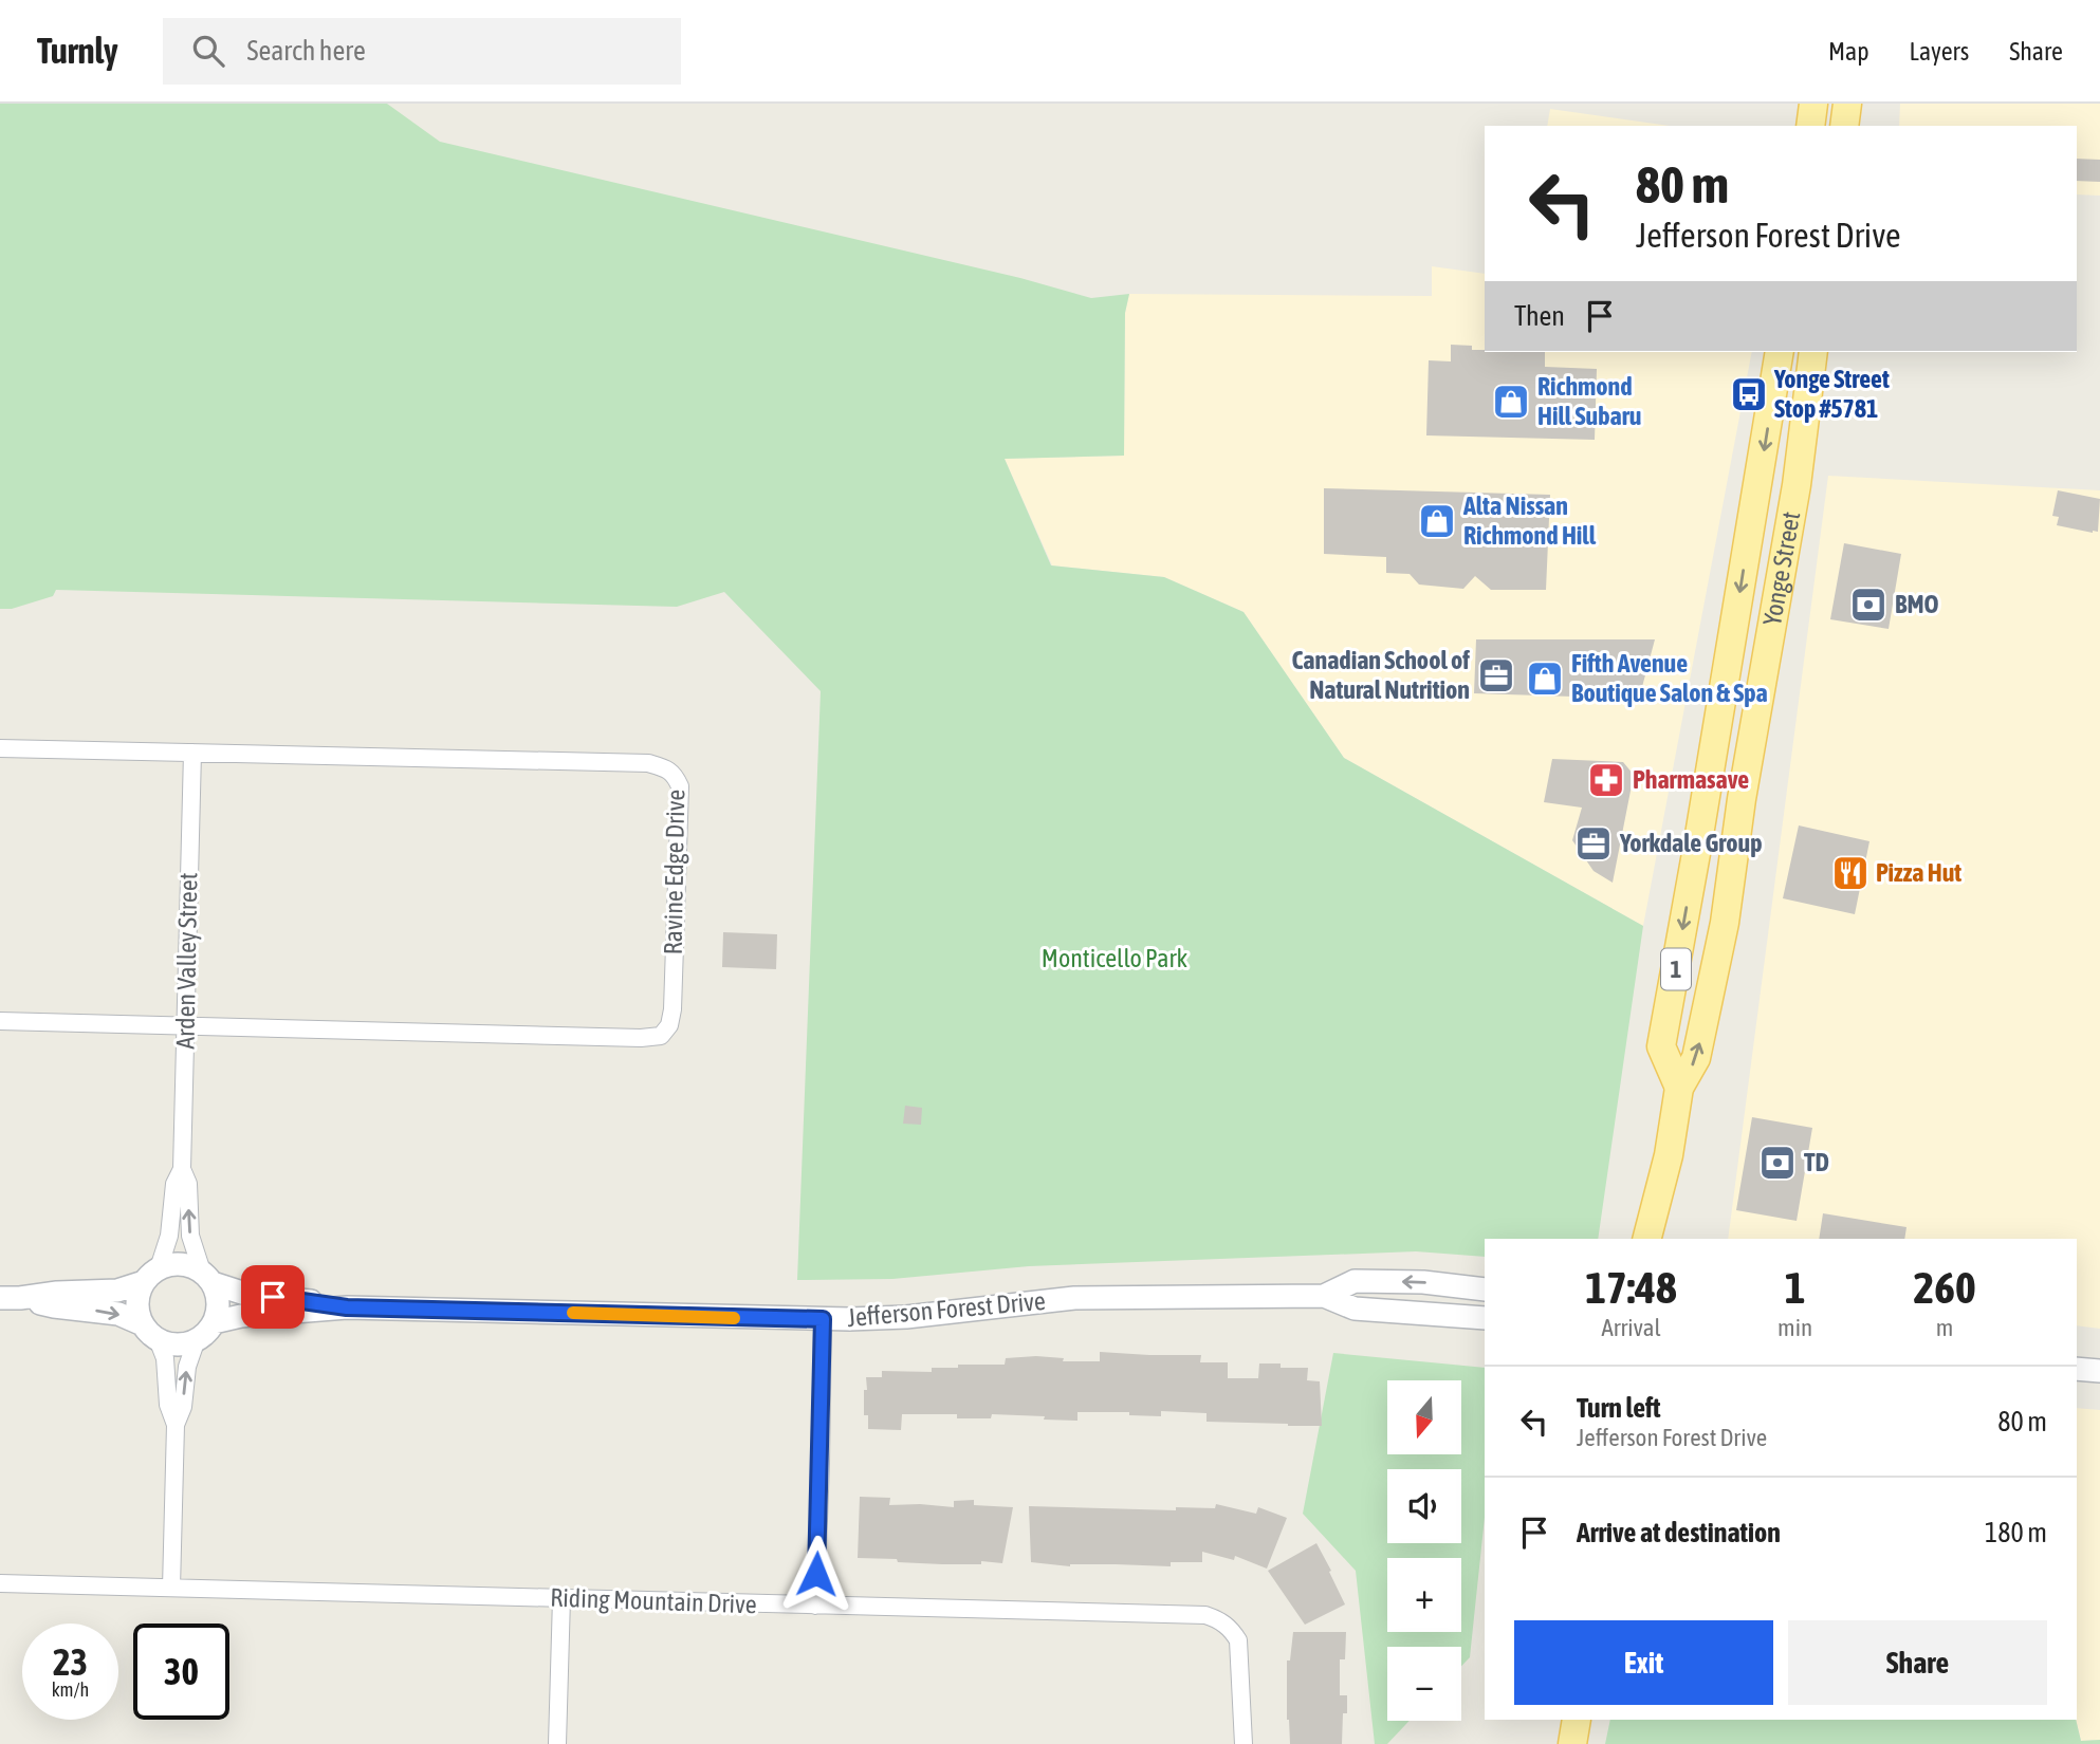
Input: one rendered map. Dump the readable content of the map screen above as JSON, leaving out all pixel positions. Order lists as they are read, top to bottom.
{
  "streets": {
    "main road": ["Yonge Street", "1"],
    "street": [
      "Ravine Edge Drive",
      "Arden Valley Street",
      "Jefferson Forest Drive",
      "Riding Mountain Drive"
    ]
  },
  "crossings": [
    ["Ravine Edge Drive", "Arden Valley Street"],
    ["Arden Valley Street", "Jefferson Forest Drive"]
  ],
  "parks": ["Monticello Park"],
  "places": {
    "bus stop": ["Yonge Street Stop #5781"],
    "shop": ["Richmond Hill Subaru", "Alta Nissan Richmond Hill", "Fifth Avenue Boutique Salon & Spa"],
    "bank": ["BMO", "TD"],
    "office": ["Canadian School of Natural Nutrition", "Yorkdale Group"],
    "pharmacy": ["Pharmasave"],
    "restaurant": ["Pizza Hut"]
  },
  "north": "bottom",
  "page": {
    "header": "Turnly",
    "search": "Search here",
    "nav": ["Map", "Layers", "Share"],
    "turn": ["80 m", "Jefferson Forest Drive"],
    "then": "Then",
    "eta": [
      "17:48",
      "Arrival",
      "1",
      "min",
      "260",
      "m"
    ],
    "list": [
      {
        "name": "Turn left",
        "note": "Jefferson Forest Drive",
        "value": "80 m"
      },
      {
        "name": "Arrive at destination",
        "value": "180 m"
      }
    ],
    "map_buttons": ["+", "−"],
    "buttons": ["Exit", "Share"],
    "speed": "23 km/h",
    "limit": "30"
  }
}
